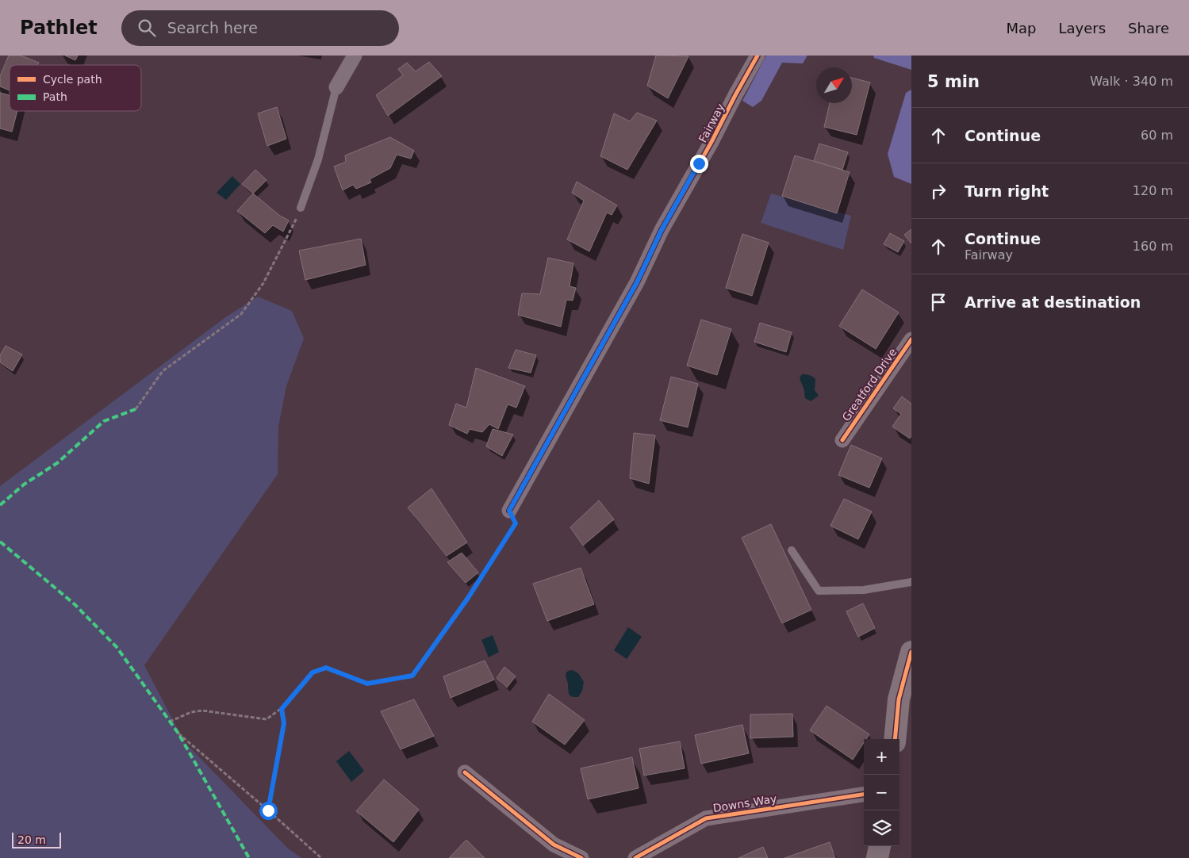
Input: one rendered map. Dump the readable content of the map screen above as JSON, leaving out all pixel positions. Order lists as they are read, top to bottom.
{
  "streets": {
    "street": ["Fairway", "Greatford Drive", "Downs Way"]
  },
  "legend": ["Cycle path", "Path"],
  "scale_bar": "20 m",
  "north": "top right",
  "page": {
    "header": "Pathlet",
    "search": "Search here",
    "nav": ["Map", "Layers", "Share"],
    "heading": ["5 min", "Walk · 340 m"],
    "list": [
      ["Continue", "60 m"],
      ["Turn right", "120 m"],
      ["Continue", "Fairway", "160 m"],
      "Arrive at destination"
    ],
    "map_buttons": ["+", "−"],
    "scale": "20 m"
  }
}
